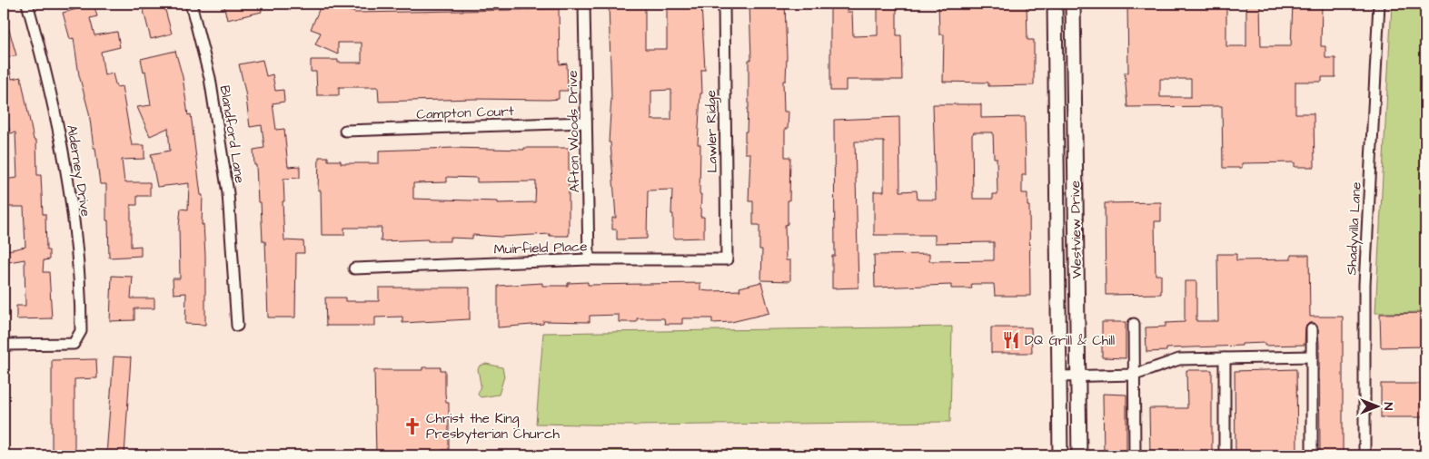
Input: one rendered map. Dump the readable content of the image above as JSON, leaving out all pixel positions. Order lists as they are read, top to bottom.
{
  "streets": {
    "main road": ["Westview Drive"],
    "street": [
      "Campton Court",
      "Afton Woods Drive",
      "Lawler Ridge",
      "Blandford Lane",
      "Alderney Drive",
      "Shadyvilla Lane",
      "Muirfield Place"
    ]
  },
  "crossings": [
    ["Campton Court", "Afton Woods Drive"],
    ["Afton Woods Drive", "Muirfield Place"],
    ["Lawler Ridge", "Muirfield Place"]
  ],
  "places": {
    "restaurant": ["DQ Grill & Chill"],
    "church": ["Christ the King Presbyterian Church"]
  },
  "north": "right"
}
